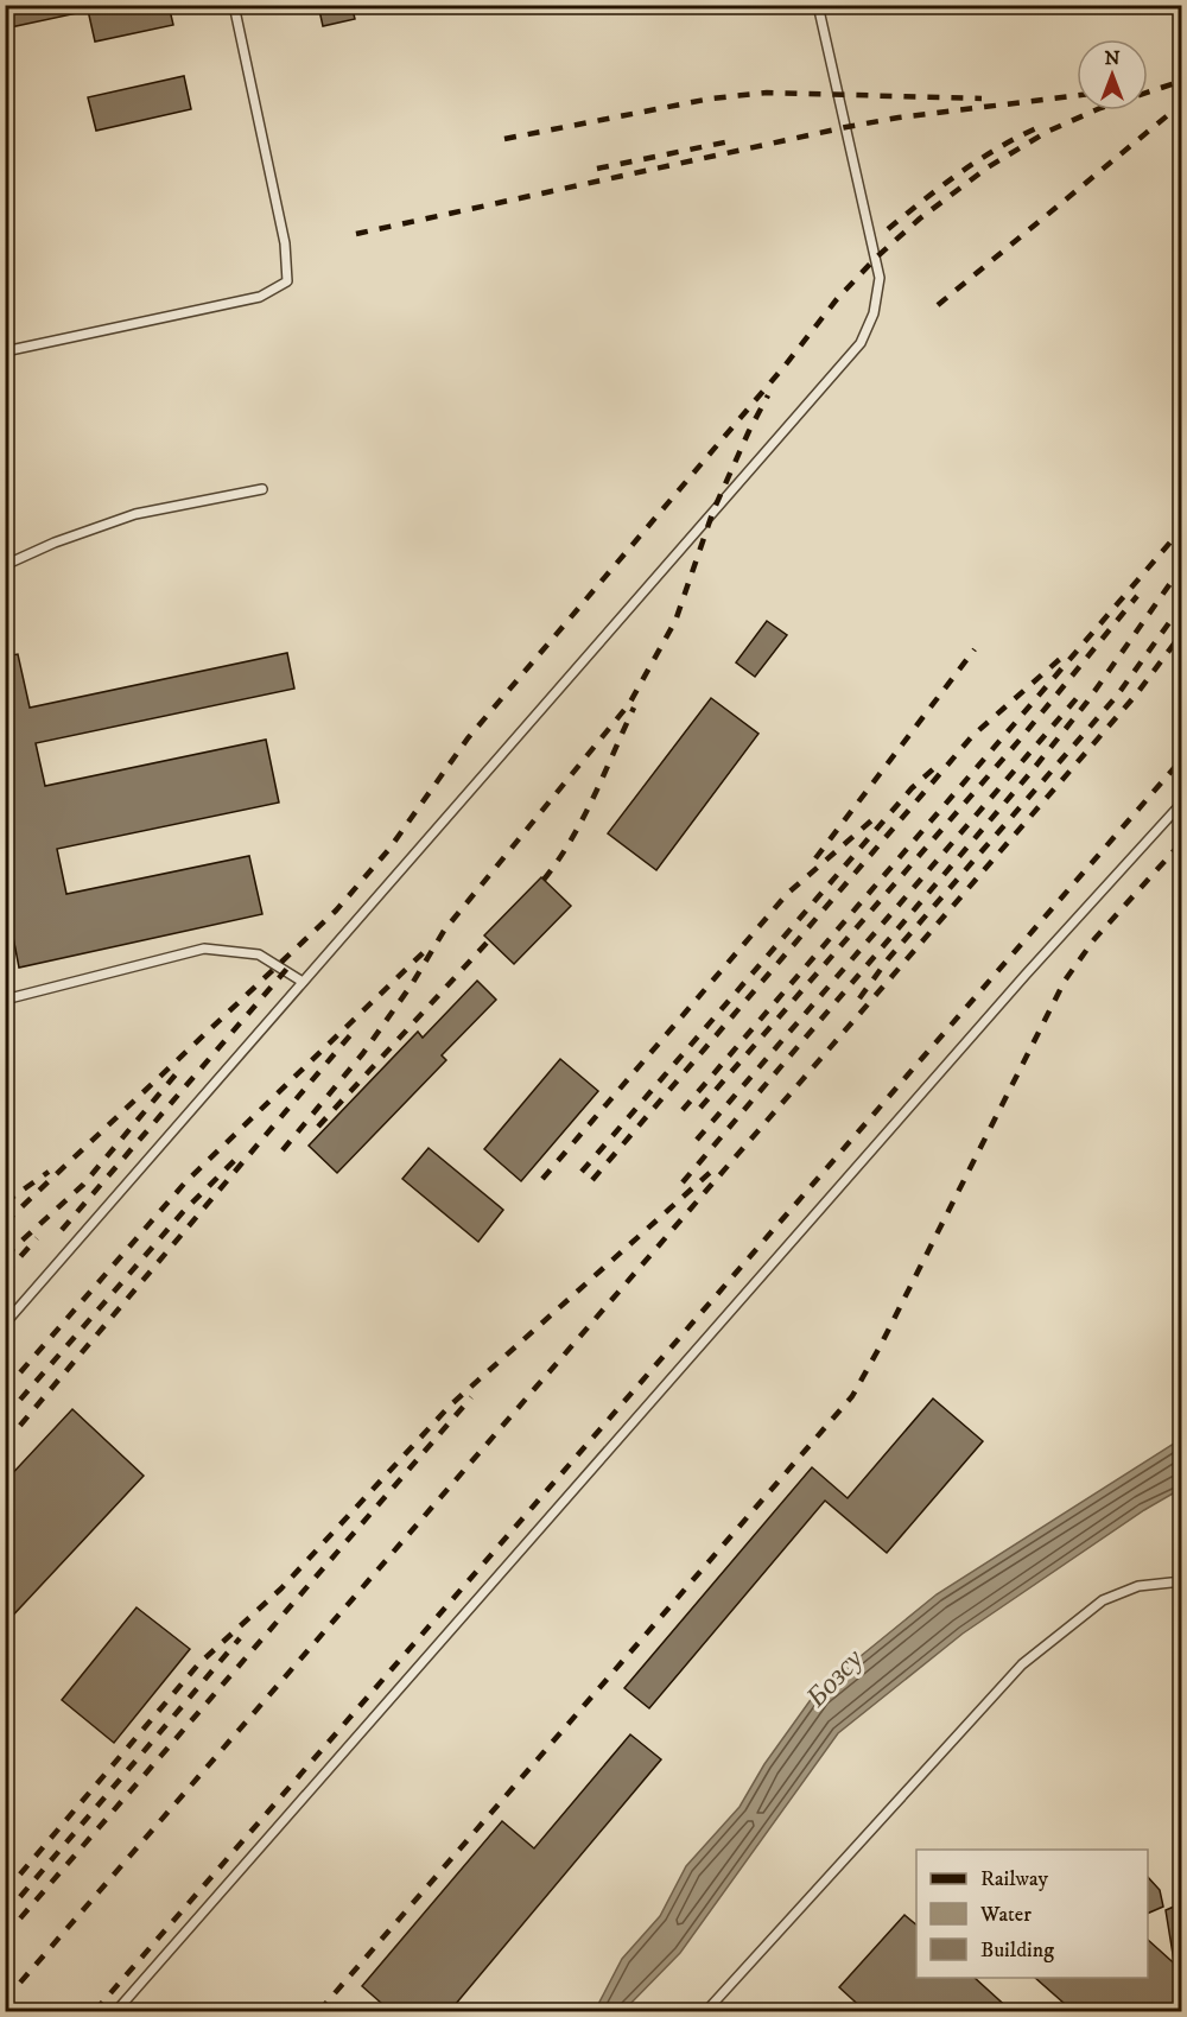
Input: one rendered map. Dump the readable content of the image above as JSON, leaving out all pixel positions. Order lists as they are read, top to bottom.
{
  "water": ["Бозсу"],
  "legend": ["Railway", "Water", "Building"],
  "north": "top"
}
